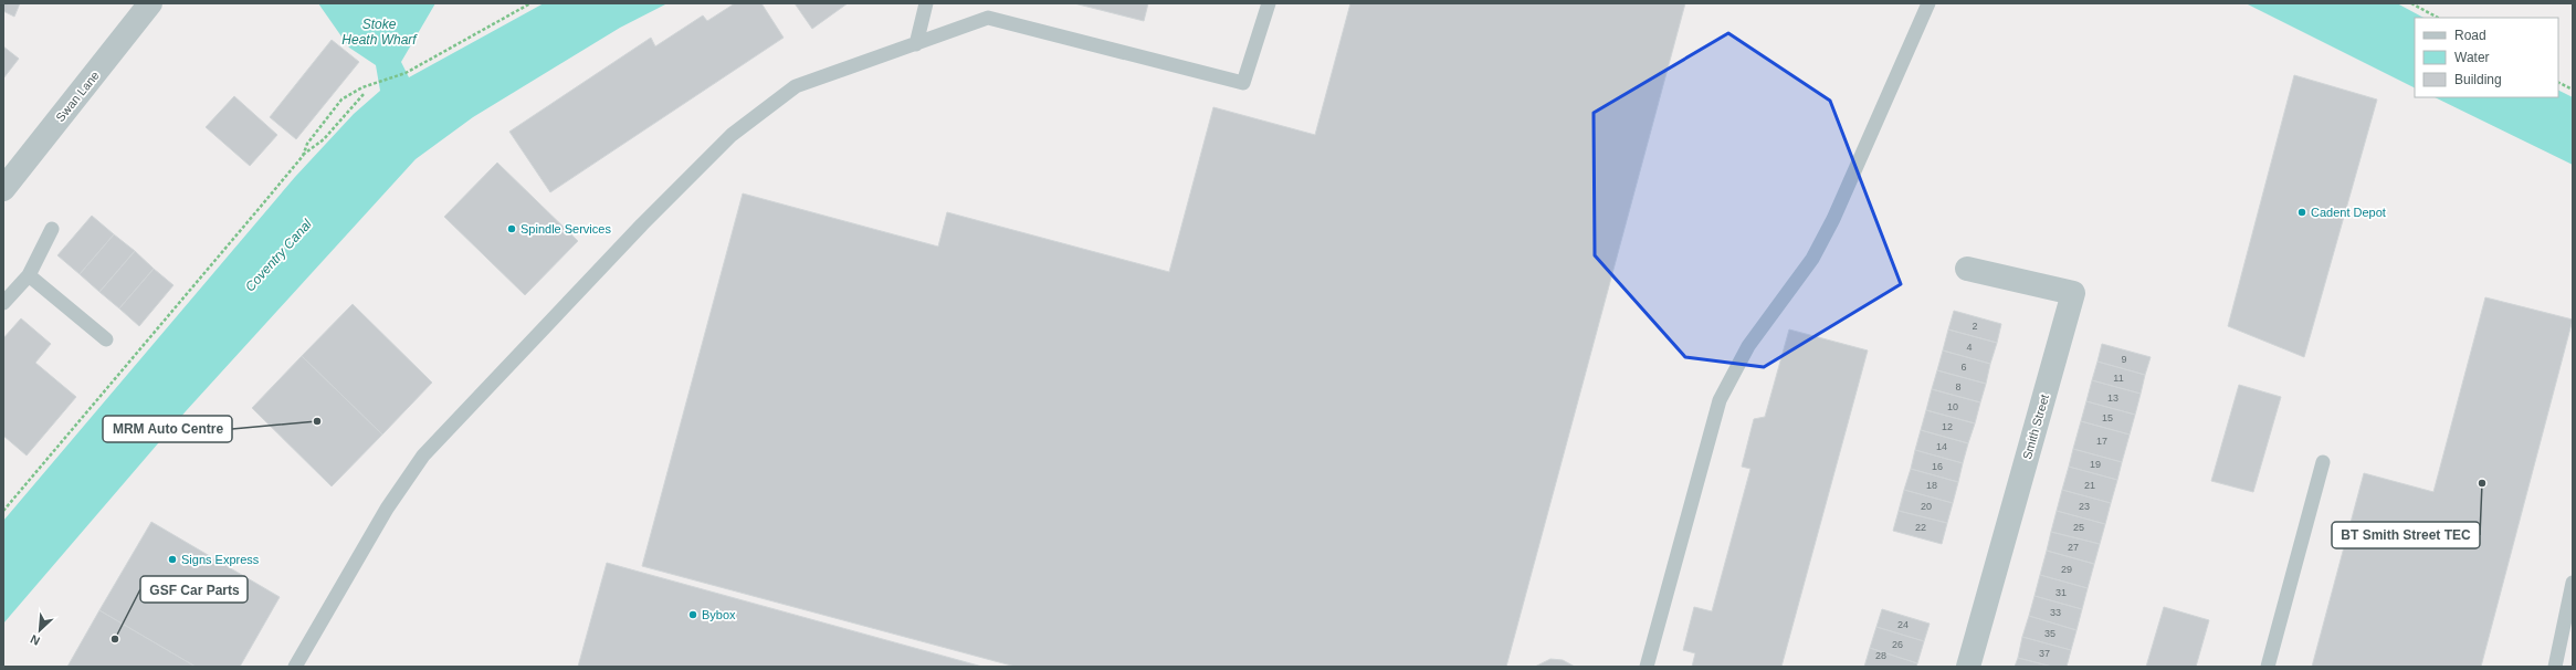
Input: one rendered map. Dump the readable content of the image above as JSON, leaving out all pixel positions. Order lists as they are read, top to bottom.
{
  "streets": {
    "street": ["Swan Lane", "Smith Street"]
  },
  "water": ["Stoke Heath Wharf", "Coventry Canal"],
  "places": [
    "Cadent Depot",
    "Spindle Services",
    "MRM Auto Centre",
    "BT Smith Street TEC",
    "Signs Express",
    "Bybox",
    "GSF Car Parts"
  ],
  "house_numbers": [
    "2",
    "4",
    "9",
    "6",
    "11",
    "8",
    "13",
    "10",
    "15",
    "12",
    "17",
    "14",
    "19",
    "16",
    "18",
    "21",
    "20",
    "23",
    "22",
    "25",
    "27",
    "29",
    "31",
    "33",
    "24",
    "35",
    "26",
    "37",
    "28"
  ],
  "legend": ["Road", "Water", "Building"],
  "north": "bottom left"
}
